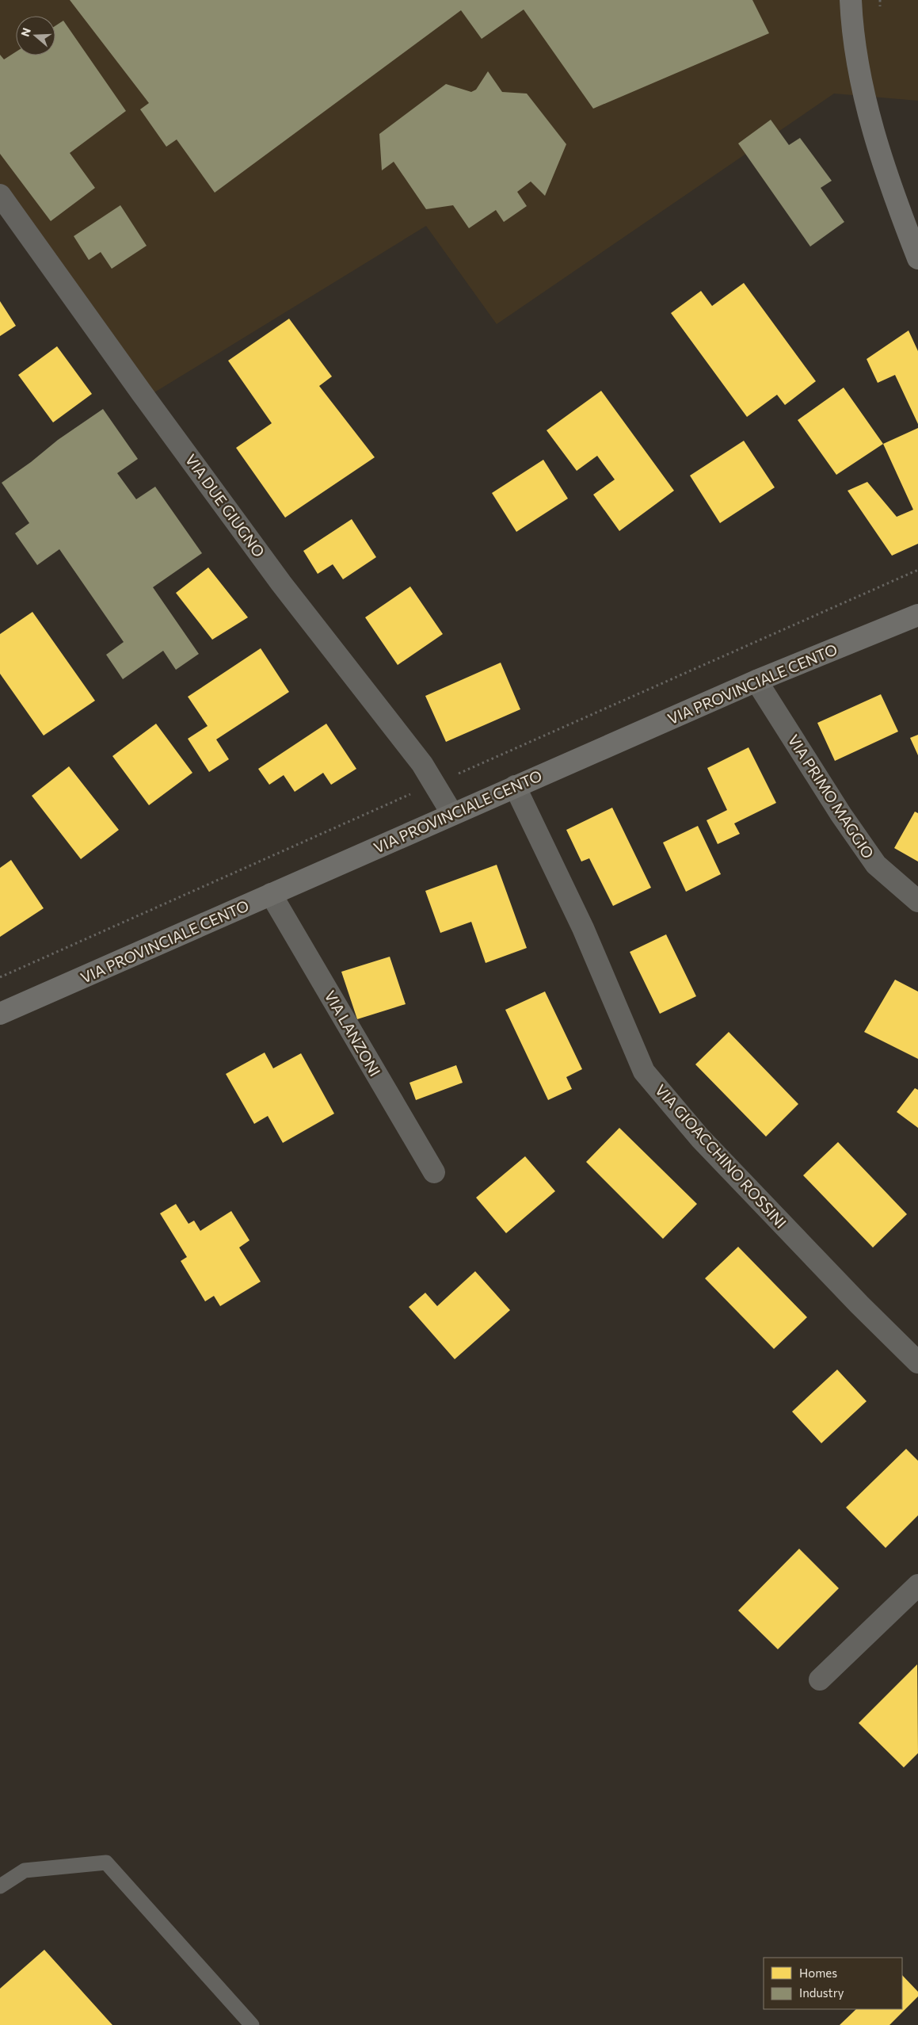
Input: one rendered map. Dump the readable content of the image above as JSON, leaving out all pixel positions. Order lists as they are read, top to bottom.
{
  "streets": {
    "main road": ["VIA PROVINCIALE CENTO"],
    "street": [
      "VIA DUE GIUGNO",
      "VIA PRIMO MAGGIO",
      "VIA LANZONI",
      "VIA GIOACCHINO ROSSINI"
    ]
  },
  "crossings": [
    ["VIA DUE GIUGNO", "VIA PROVINCIALE CENTO"],
    ["VIA PROVINCIALE CENTO", "VIA PRIMO MAGGIO"],
    ["VIA PROVINCIALE CENTO", "VIA LANZONI"],
    ["VIA PROVINCIALE CENTO", "VIA GIOACCHINO ROSSINI"]
  ],
  "legend": ["Homes", "Industry"],
  "north": "left"
}
